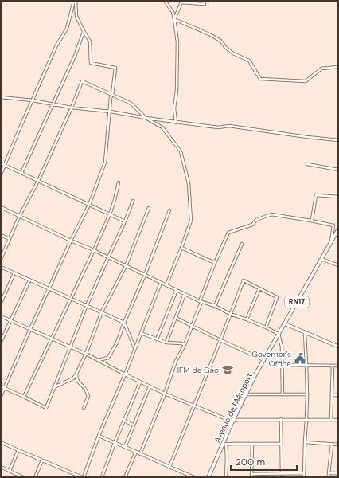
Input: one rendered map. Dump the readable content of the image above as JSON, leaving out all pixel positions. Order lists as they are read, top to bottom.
{
  "streets": {
    "main road": ["RN17", "Avenue de l'Aéroport"]
  },
  "places": {
    "public building": ["Governor's Office"],
    "school or university": ["IFM de Gao"]
  },
  "scale_bar": "200 m"
}
